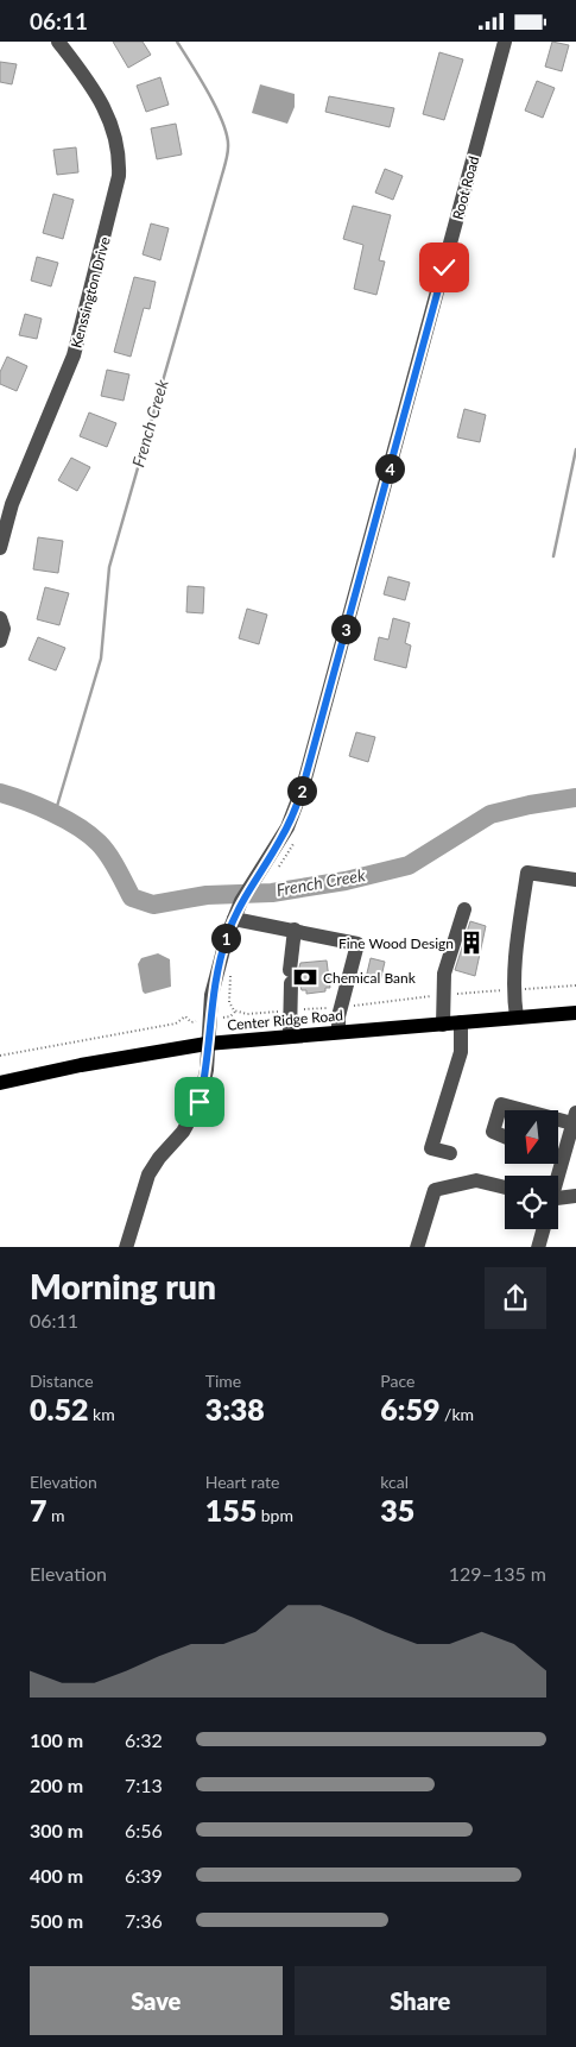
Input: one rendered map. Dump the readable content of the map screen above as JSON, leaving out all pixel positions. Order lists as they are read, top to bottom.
{
  "streets": {
    "main road": ["Center Ridge Road"],
    "street": ["Root Road", "Kenssington Drive"]
  },
  "crossings": [
    ["Root Road", "Center Ridge Road"]
  ],
  "water": ["French Creek"],
  "places": {
    "building": ["Fine Wood Design"],
    "bank": ["Chemical Bank"]
  },
  "north": "bottom",
  "page": {
    "status": "06:11",
    "pins": [
      "4",
      "3",
      "2",
      "1"
    ],
    "heading": ["Morning run", "06:11"],
    "stats": [
      ["Distance", "0.52 km"],
      ["Time", "3:38"],
      ["Pace", "6:59 /km"],
      ["Elevation", "7 m"],
      ["Heart rate", "155 bpm"],
      ["kcal", "35"]
    ],
    "chart": ["Elevation", "129–135 m"],
    "list": [
      {
        "name": "100 m",
        "note": "6:32"
      },
      {
        "name": "200 m",
        "note": "7:13"
      },
      {
        "name": "300 m",
        "note": "6:56"
      },
      {
        "name": "400 m",
        "note": "6:39"
      },
      {
        "name": "500 m",
        "note": "7:36"
      }
    ],
    "buttons": ["Save", "Share"]
  }
}
